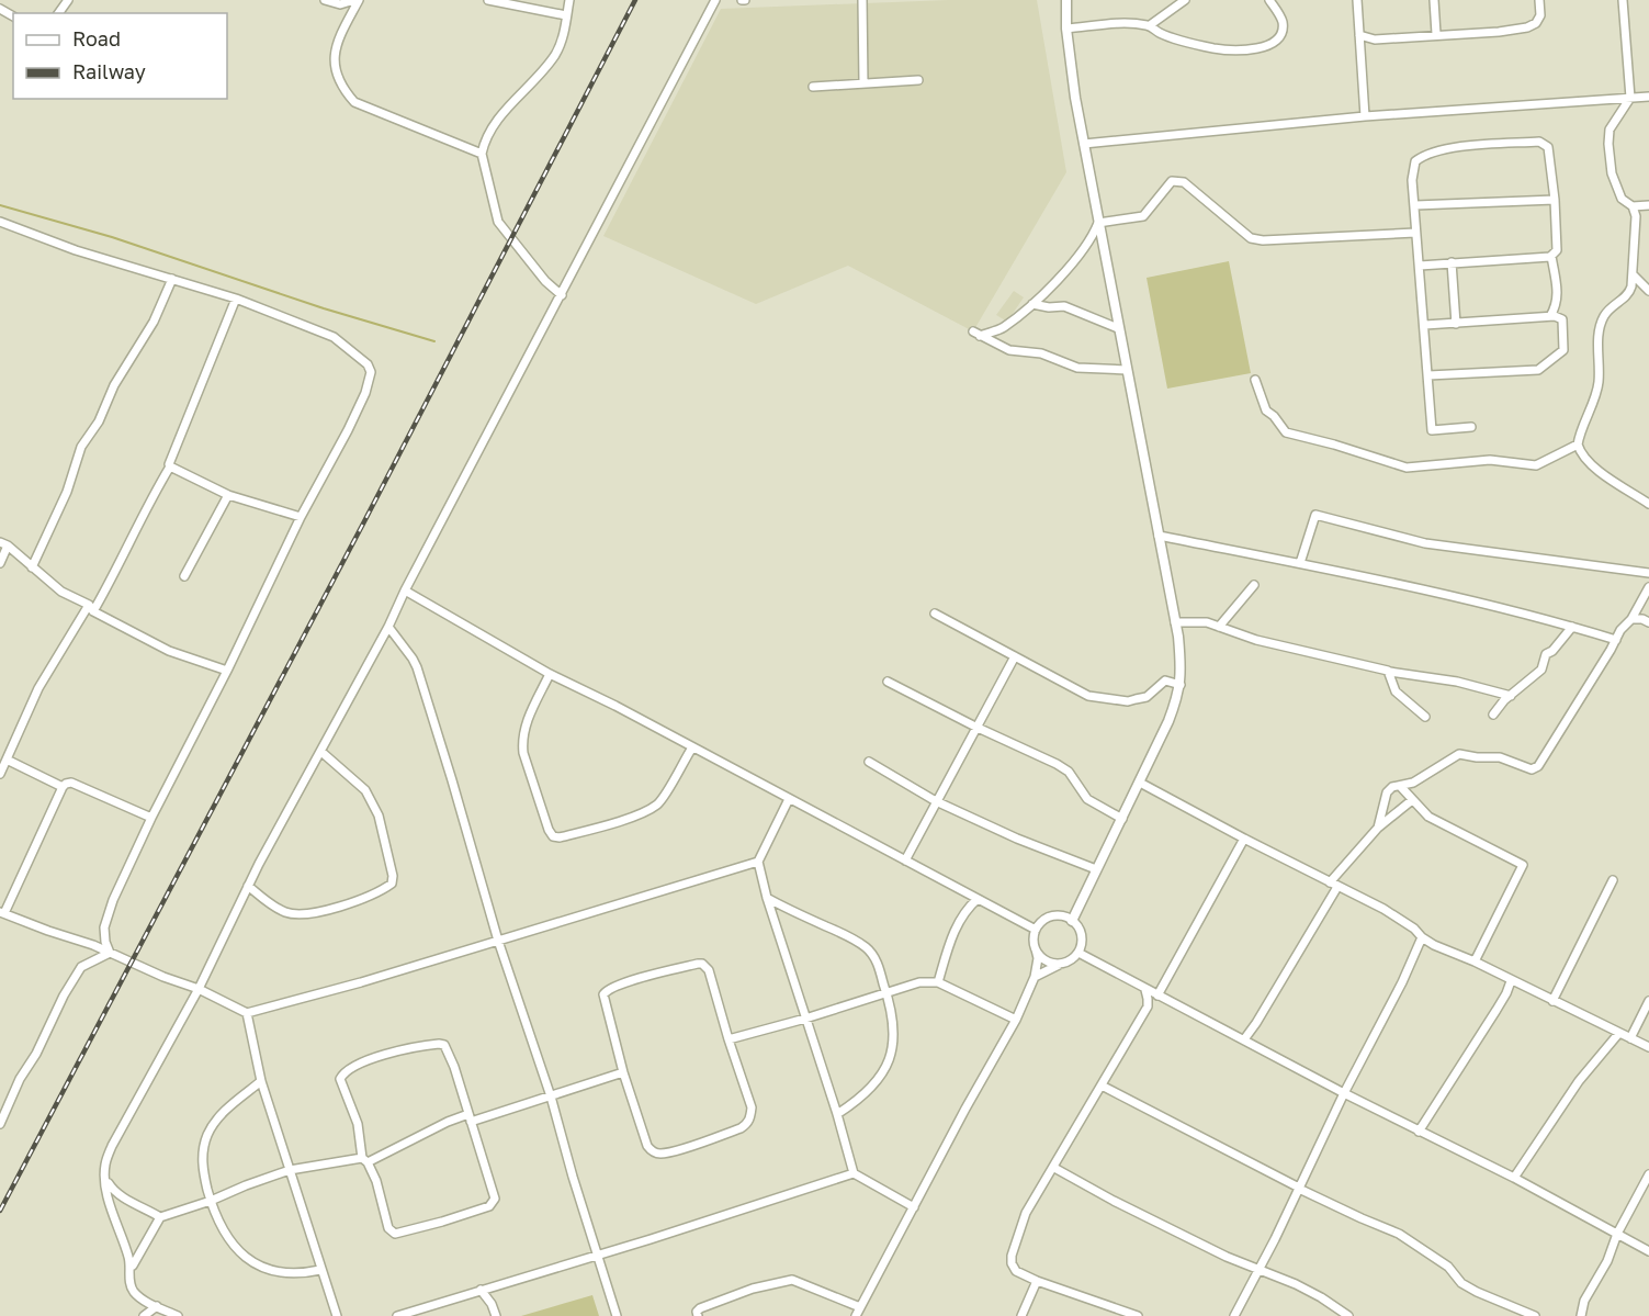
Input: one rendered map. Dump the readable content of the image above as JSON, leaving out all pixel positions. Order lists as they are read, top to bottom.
{
  "legend": ["Road", "Railway"]
}
